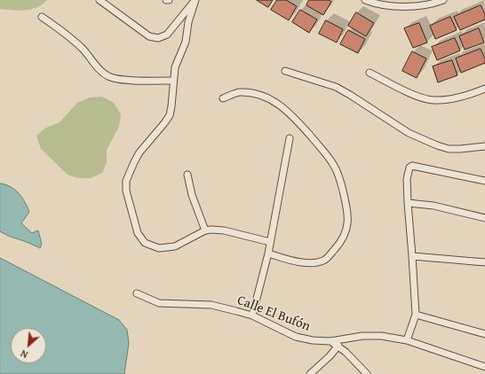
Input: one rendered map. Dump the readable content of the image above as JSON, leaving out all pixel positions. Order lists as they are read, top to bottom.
{
  "streets": {
    "street": ["Calle El Bufón"]
  },
  "north": "bottom left"
}
